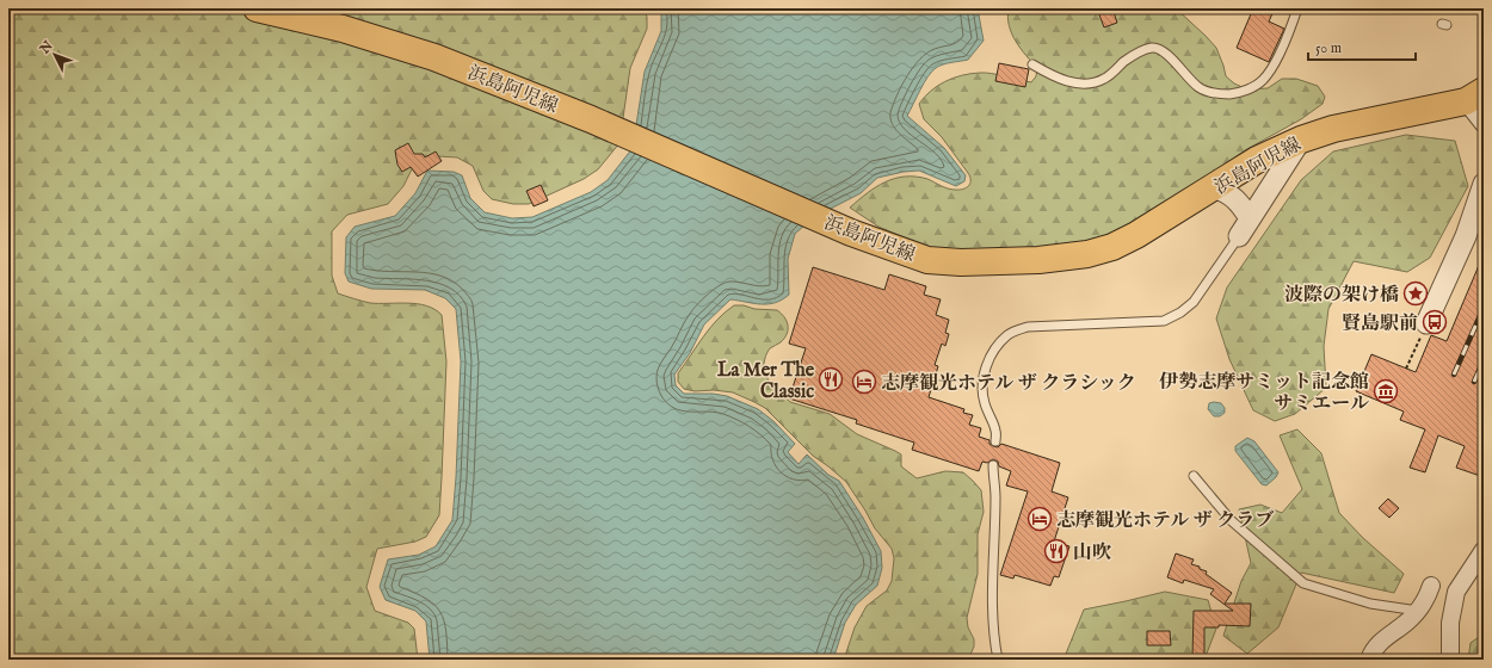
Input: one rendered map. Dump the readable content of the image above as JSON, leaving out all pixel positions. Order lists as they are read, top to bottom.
{
  "streets": {
    "main road": ["浜島阿児線"]
  },
  "places": {
    "place": ["波際の架け橋"],
    "bus stop": ["賢島駅前"],
    "restaurant": ["La Mer The Classic", "山吹"],
    "hotel": ["志摩観光ホテル ザ クラシック", "志摩観光ホテル ザ クラブ"],
    "museum": ["伊勢志摩サミット記念館 サミエール"]
  },
  "scale_bar": "50 m",
  "north": "top left"
}
